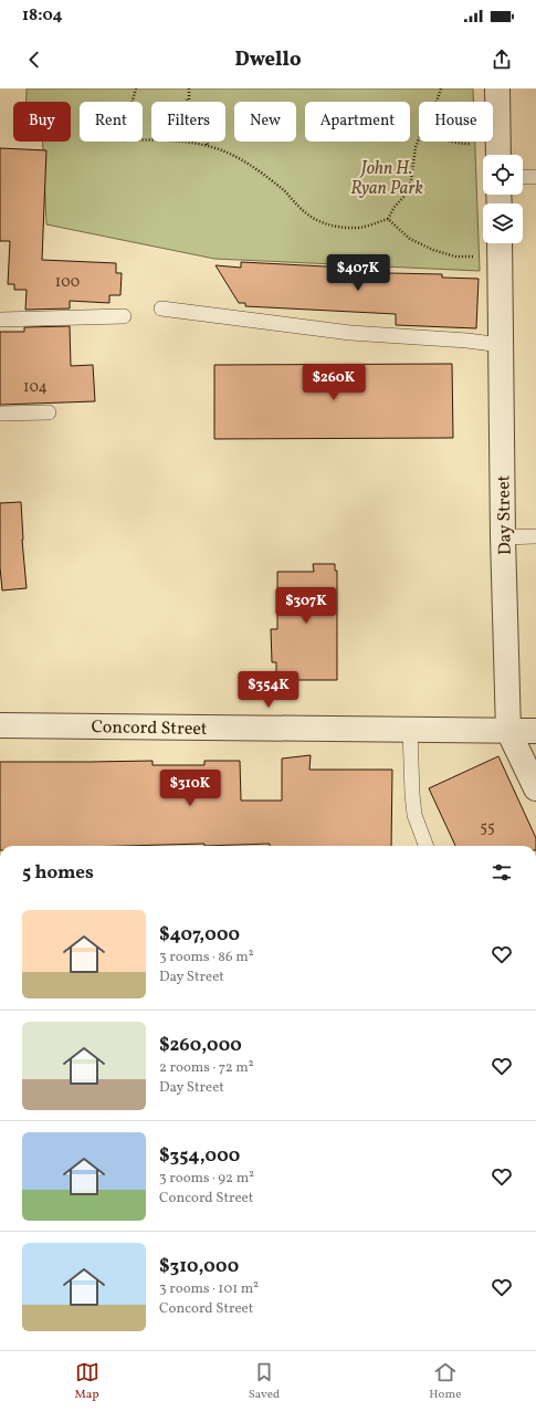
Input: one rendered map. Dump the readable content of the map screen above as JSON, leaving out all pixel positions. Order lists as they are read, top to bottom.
{
  "streets": {
    "street": ["Day Street", "Concord Street"]
  },
  "crossings": [
    ["Day Street", "Concord Street"]
  ],
  "parks": ["John H. Ryan Park"],
  "house_numbers": ["100", "104", "55"],
  "page": {
    "status": "18:04",
    "header": "Dwello",
    "chip": [
      "Buy",
      "Rent",
      "Filters",
      "New",
      "Apartment",
      "House"
    ],
    "price": [
      "$407K",
      "$260K",
      "$307K",
      "$354K",
      "$310K"
    ],
    "heading": "5 homes",
    "list": [
      {
        "name": "$407,000",
        "note": "3 rooms · 86 m² · Day Street"
      },
      {
        "name": "$260,000",
        "note": "2 rooms · 72 m² · Day Street"
      },
      {
        "name": "$354,000",
        "note": "3 rooms · 92 m² · Concord Street"
      },
      {
        "name": "$310,000",
        "note": "3 rooms · 101 m² · Concord Street"
      }
    ],
    "tabs": ["Map", "Saved", "Home"]
  }
}
